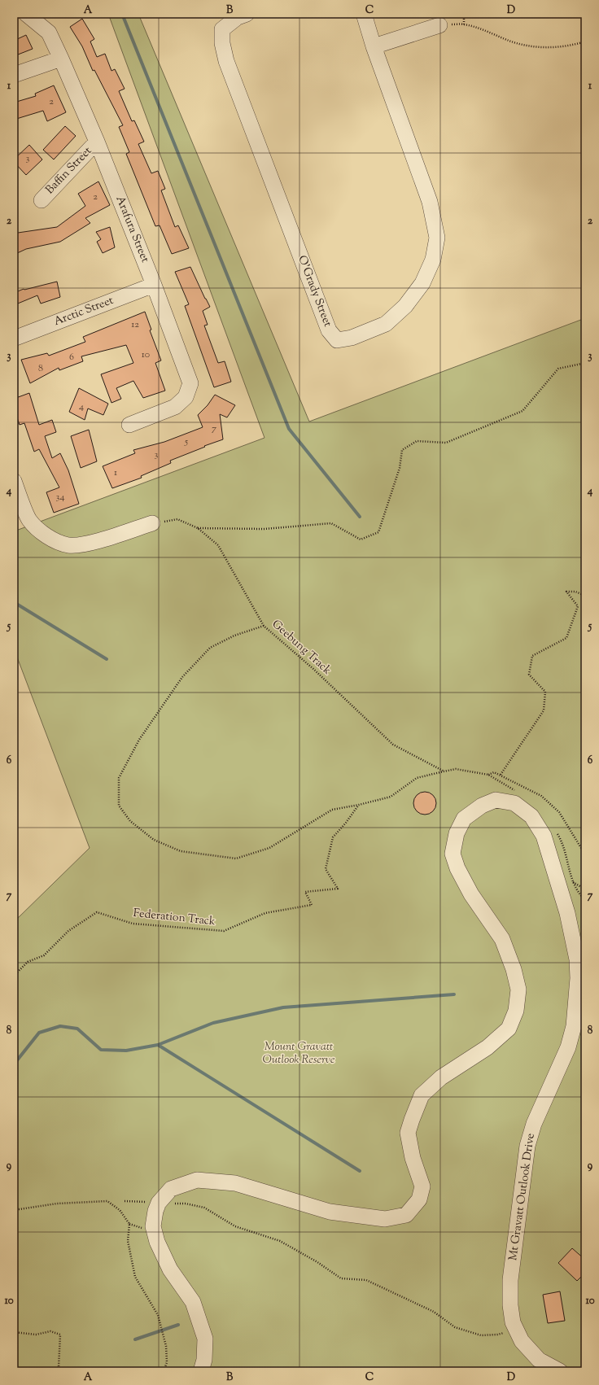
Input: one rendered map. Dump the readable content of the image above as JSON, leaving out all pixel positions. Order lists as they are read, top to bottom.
{
  "streets": {
    "street": [
      "Baffin Street",
      "Arafura Street",
      "O'Grady Street",
      "Arctic Street",
      "Mt Gravatt Outlook Drive"
    ],
    "path": ["Geebung Track", "Federation Track"]
  },
  "crossings": [
    ["Baffin Street", "Arafura Street"],
    ["Arafura Street", "Arctic Street"],
    ["Geebung Track", "Federation Track"]
  ],
  "parks": ["Mount Gravatt Outlook Reserve"],
  "house_numbers": [
    "2",
    "3",
    "2",
    "12",
    "10",
    "6",
    "8",
    "4",
    "7",
    "5",
    "3",
    "1",
    "34"
  ],
  "grid": {
    "columns": [
      "A",
      "B",
      "C",
      "D"
    ],
    "rows": [
      "1",
      "2",
      "3",
      "4",
      "5",
      "6",
      "7",
      "8",
      "9",
      "10"
    ]
  }
}
